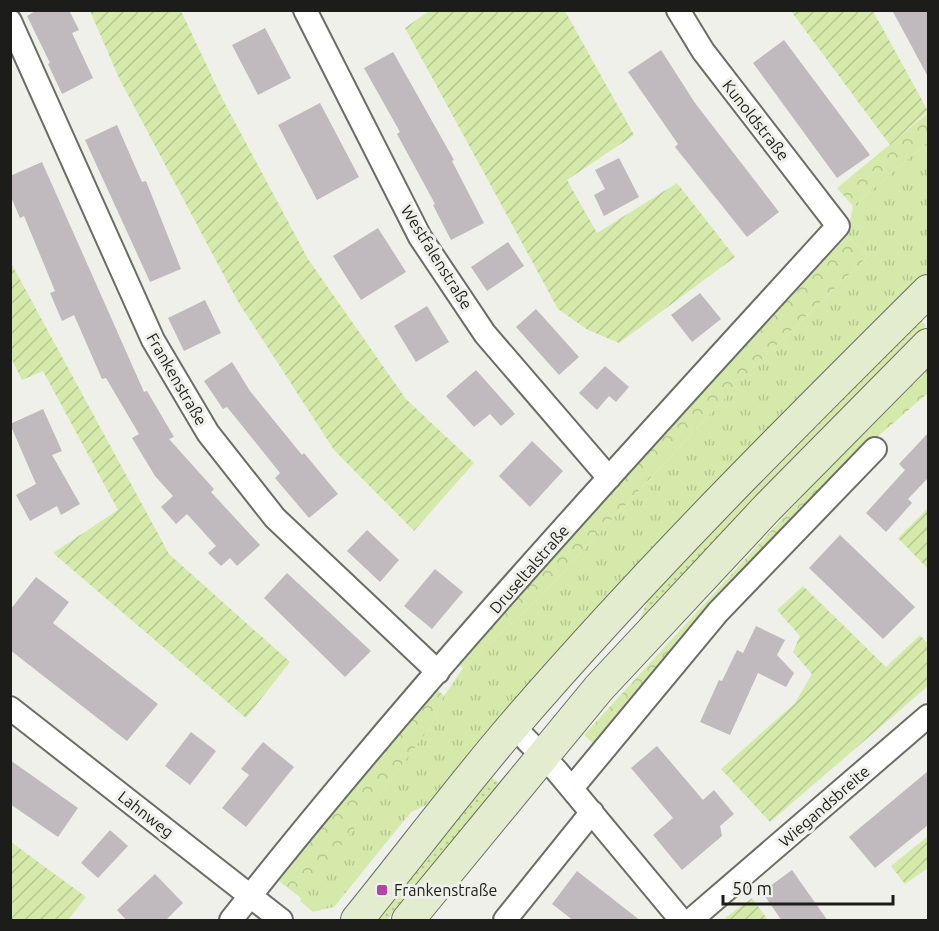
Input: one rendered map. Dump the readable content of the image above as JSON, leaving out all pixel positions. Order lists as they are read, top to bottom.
{
  "streets": {
    "street": [
      "Kunoldstraße",
      "Westfalenstraße",
      "Frankenstraße",
      "Druseltalstraße",
      "Wiegandsbreite",
      "Lahnweg"
    ]
  },
  "crossings": [
    ["Kunoldstraße", "Druseltalstraße"],
    ["Westfalenstraße", "Druseltalstraße"],
    ["Frankenstraße", "Druseltalstraße"],
    ["Druseltalstraße", "Lahnweg"]
  ],
  "places": {
    "transit": ["Frankenstraße"]
  },
  "scale_bar": "50 m"
}
